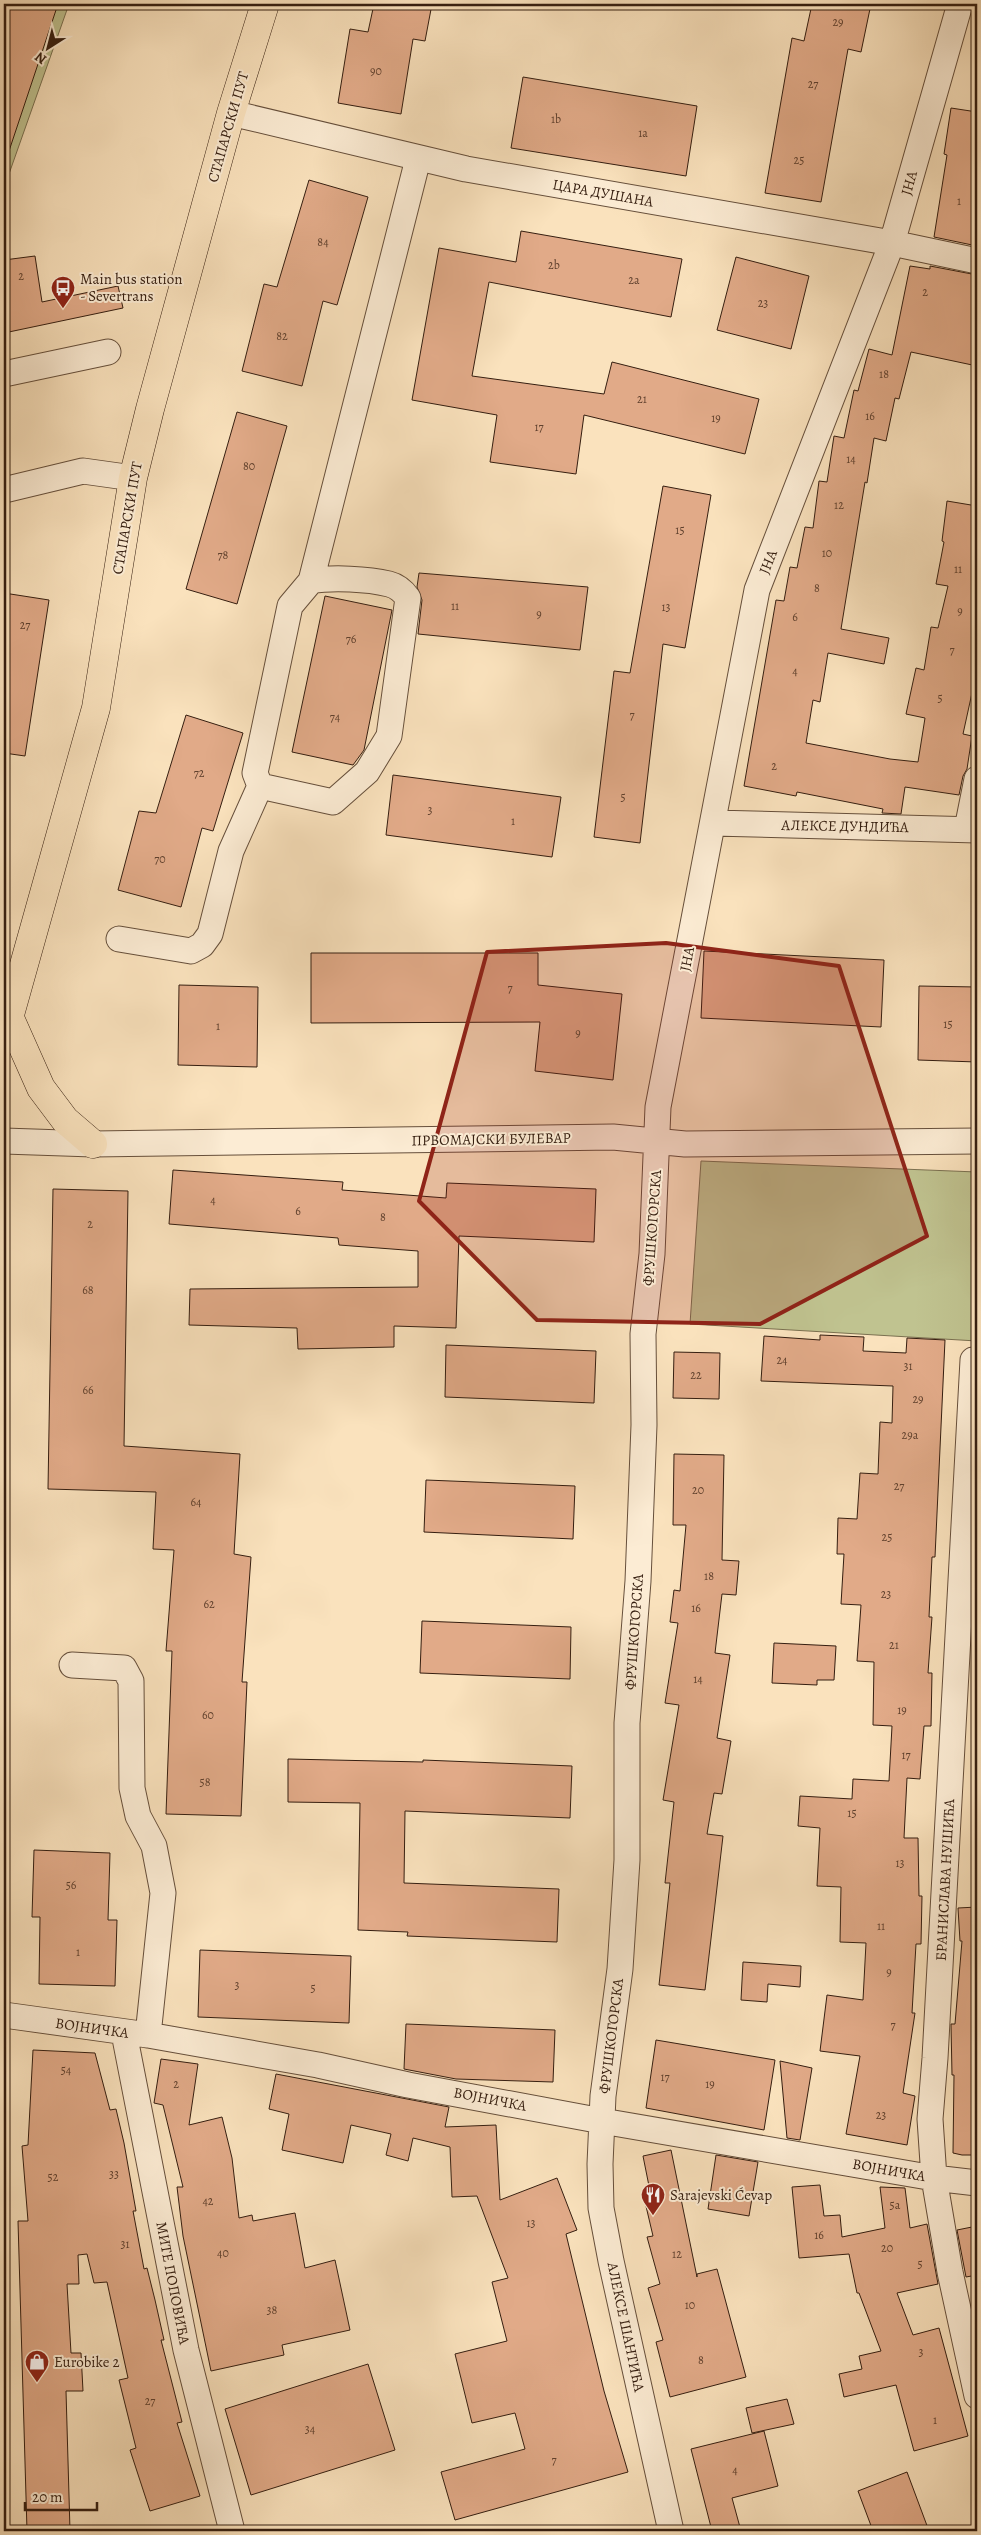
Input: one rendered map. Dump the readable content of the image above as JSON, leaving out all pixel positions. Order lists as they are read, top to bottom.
{
  "streets": {
    "main road": ["СТАПАРСКИ ПУТ"],
    "street": [
      "ЈНА",
      "ЦАРА ДУШАНА",
      "АЛЕКСЕ ДУНДИЋА",
      "ПРВОМАЈСКИ БУЛЕВАР",
      "ФРУШКОГОРСКА",
      "БРАНИСЛАВА НУШИЋА",
      "ВОЈНИЧКА",
      "МИТЕ ПОПОВИЋА",
      "АЛЕКСЕ ШАНТИЋА"
    ]
  },
  "crossings": [
    ["СТАПАРСКИ ПУТ", "ЦАРА ДУШАНА"],
    ["ЈНА", "ЦАРА ДУШАНА"],
    ["ЈНА", "АЛЕКСЕ ДУНДИЋА"],
    ["ЈНА", "ПРВОМАЈСКИ БУЛЕВАР"],
    ["ЈНА", "ФРУШКОГОРСКА"],
    ["ПРВОМАЈСКИ БУЛЕВАР", "ФРУШКОГОРСКА"],
    ["ФРУШКОГОРСКА", "ВОЈНИЧКА"],
    ["ФРУШКОГОРСКА", "АЛЕКСЕ ШАНТИЋА"],
    ["БРАНИСЛАВА НУШИЋА", "ВОЈНИЧКА"],
    ["ВОЈНИЧКА", "МИТЕ ПОПОВИЋА"],
    ["ВОЈНИЧКА", "АЛЕКСЕ ШАНТИЋА"]
  ],
  "places": {
    "bus stop": ["Main bus station - Severtrans"],
    "restaurant": ["Sarajevski Ćevap"],
    "shop": ["Eurobike 2"]
  },
  "house_numbers": [
    "29",
    "90",
    "27",
    "1b",
    "1a",
    "25",
    "1",
    "84",
    "2b",
    "2",
    "2a",
    "2",
    "23",
    "82",
    "18",
    "21",
    "16",
    "19",
    "17",
    "14",
    "80",
    "12",
    "15",
    "10",
    "78",
    "11",
    "8",
    "11",
    "13",
    "9",
    "9",
    "6",
    "27",
    "76",
    "7",
    "4",
    "5",
    "7",
    "74",
    "2",
    "72",
    "5",
    "3",
    "1",
    "70",
    "7",
    "15",
    "1",
    "9",
    "4",
    "6",
    "8",
    "2",
    "68",
    "24",
    "31",
    "22",
    "66",
    "29",
    "29a",
    "27",
    "20",
    "64",
    "25",
    "18",
    "23",
    "62",
    "16",
    "21",
    "14",
    "19",
    "60",
    "17",
    "58",
    "15",
    "13",
    "56",
    "11",
    "1",
    "9",
    "3",
    "5",
    "7",
    "54",
    "17",
    "2",
    "19",
    "23",
    "33",
    "52",
    "42",
    "5a",
    "13",
    "16",
    "31",
    "20",
    "40",
    "12",
    "5",
    "10",
    "38",
    "3",
    "8",
    "27",
    "1",
    "34",
    "7",
    "4"
  ],
  "scale_bar": "20 m",
  "north": "bottom left"
}
